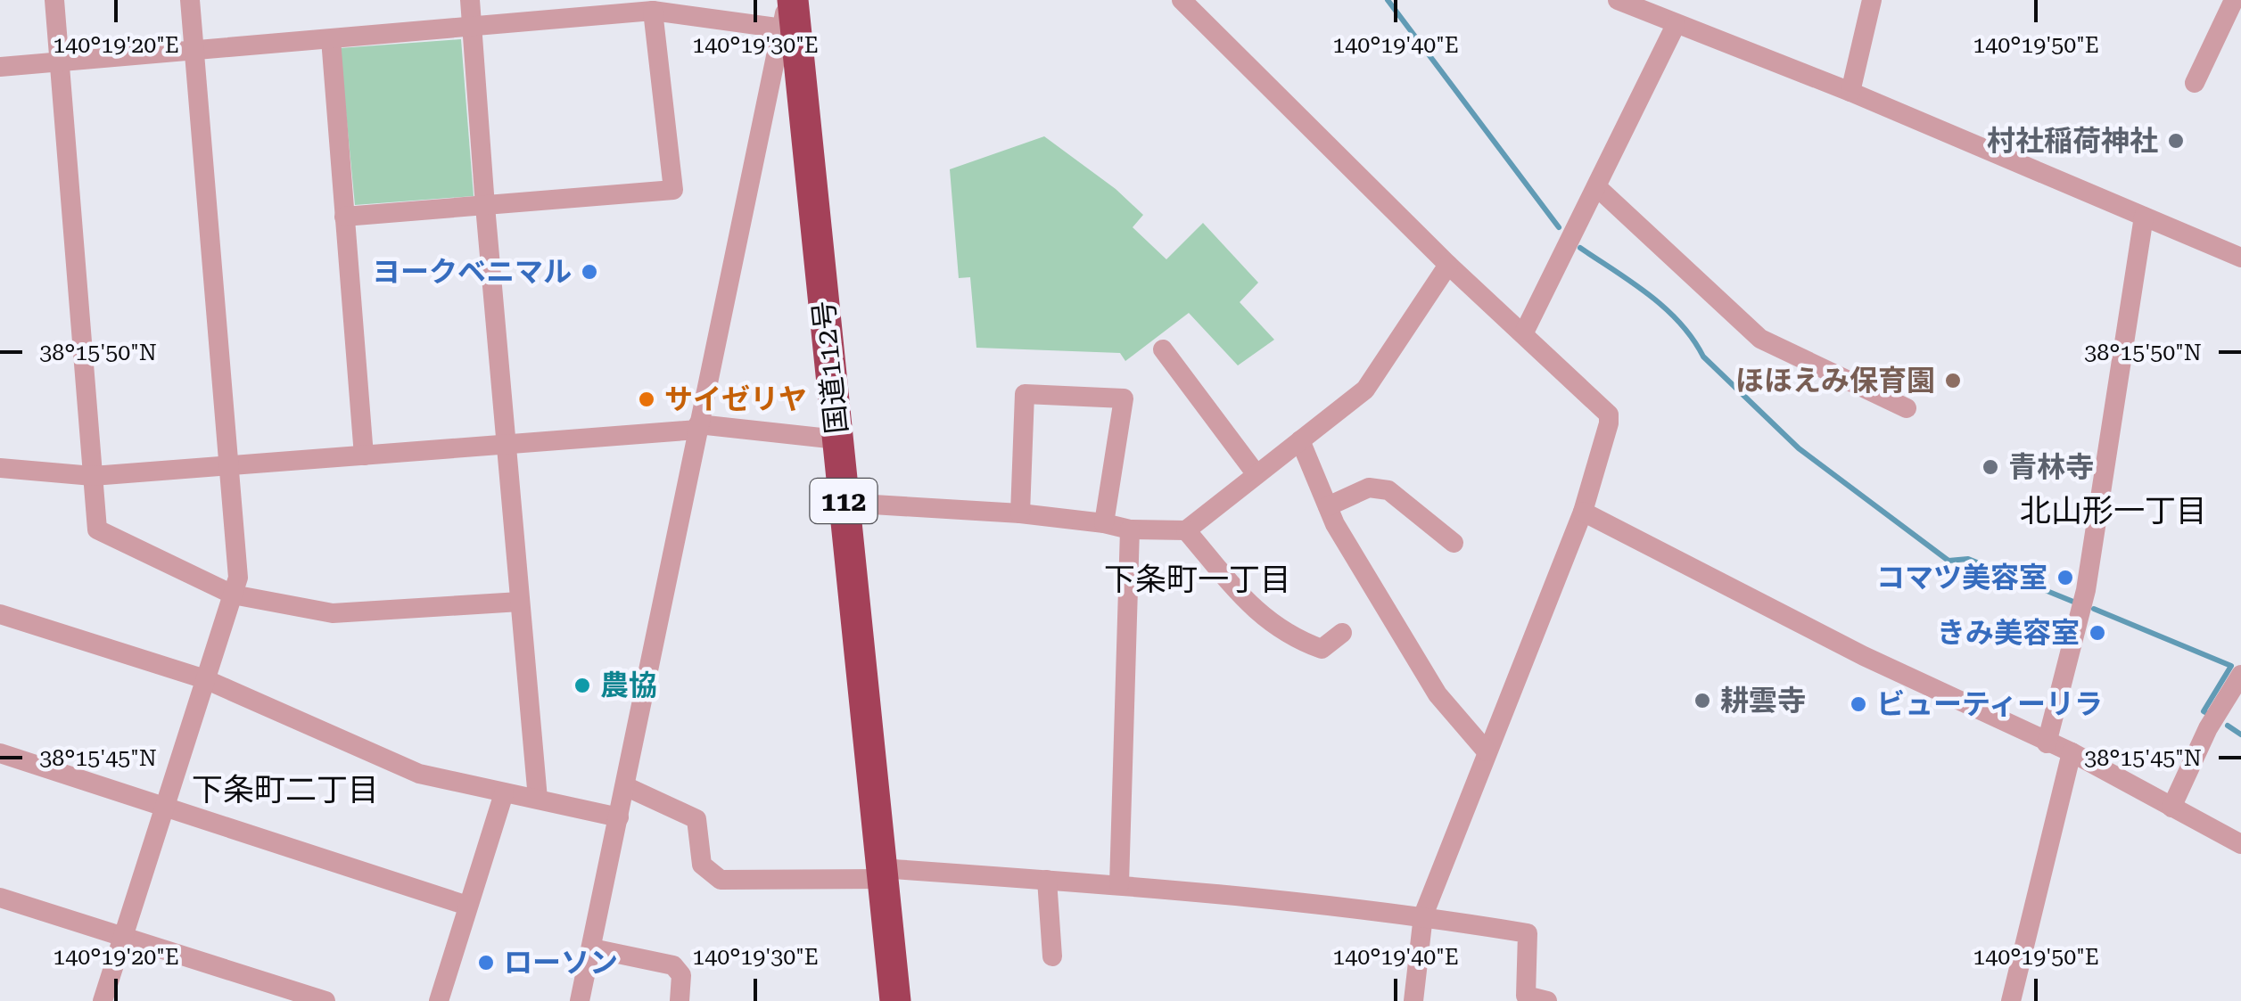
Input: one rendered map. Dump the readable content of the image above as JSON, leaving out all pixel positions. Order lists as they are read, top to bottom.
{
  "streets": {
    "highway": ["国道112号", "112"]
  },
  "districts": ["北山形一丁目", "下条町一丁目", "下条町二丁目"],
  "places": [
    "村社稲荷神社",
    "ヨークベニマル",
    "ほほえみ保育園",
    "サイゼリヤ",
    "青林寺",
    "コマツ美容室",
    "きみ美容室",
    "農協",
    "耕雲寺",
    "ビューティーリラ",
    "ローソン"
  ],
  "coordinates": [
    "140°19'20\"E",
    "140°19'30\"E",
    "140°19'40\"E",
    "140°19'50\"E",
    "38°15'50\"N",
    "38°15'45\"N"
  ]
}
